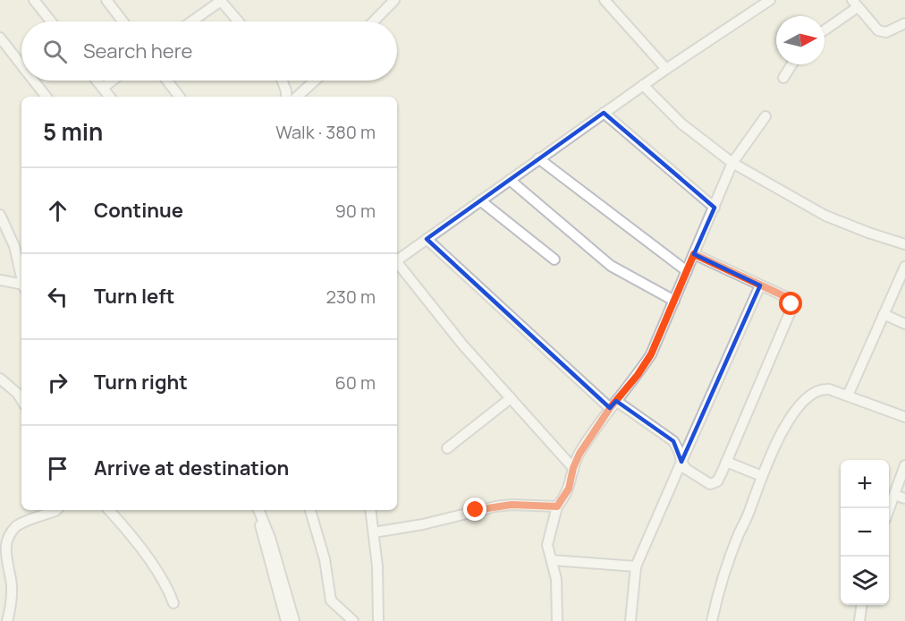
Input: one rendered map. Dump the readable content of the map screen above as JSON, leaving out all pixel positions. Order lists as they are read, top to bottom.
{
  "north": "right",
  "page": {
    "search": "Search here",
    "heading": ["5 min", "Walk · 380 m"],
    "list": [
      ["Continue", "90 m"],
      ["Turn left", "230 m"],
      ["Turn right", "60 m"],
      "Arrive at destination"
    ],
    "map_buttons": ["+", "−"]
  }
}
